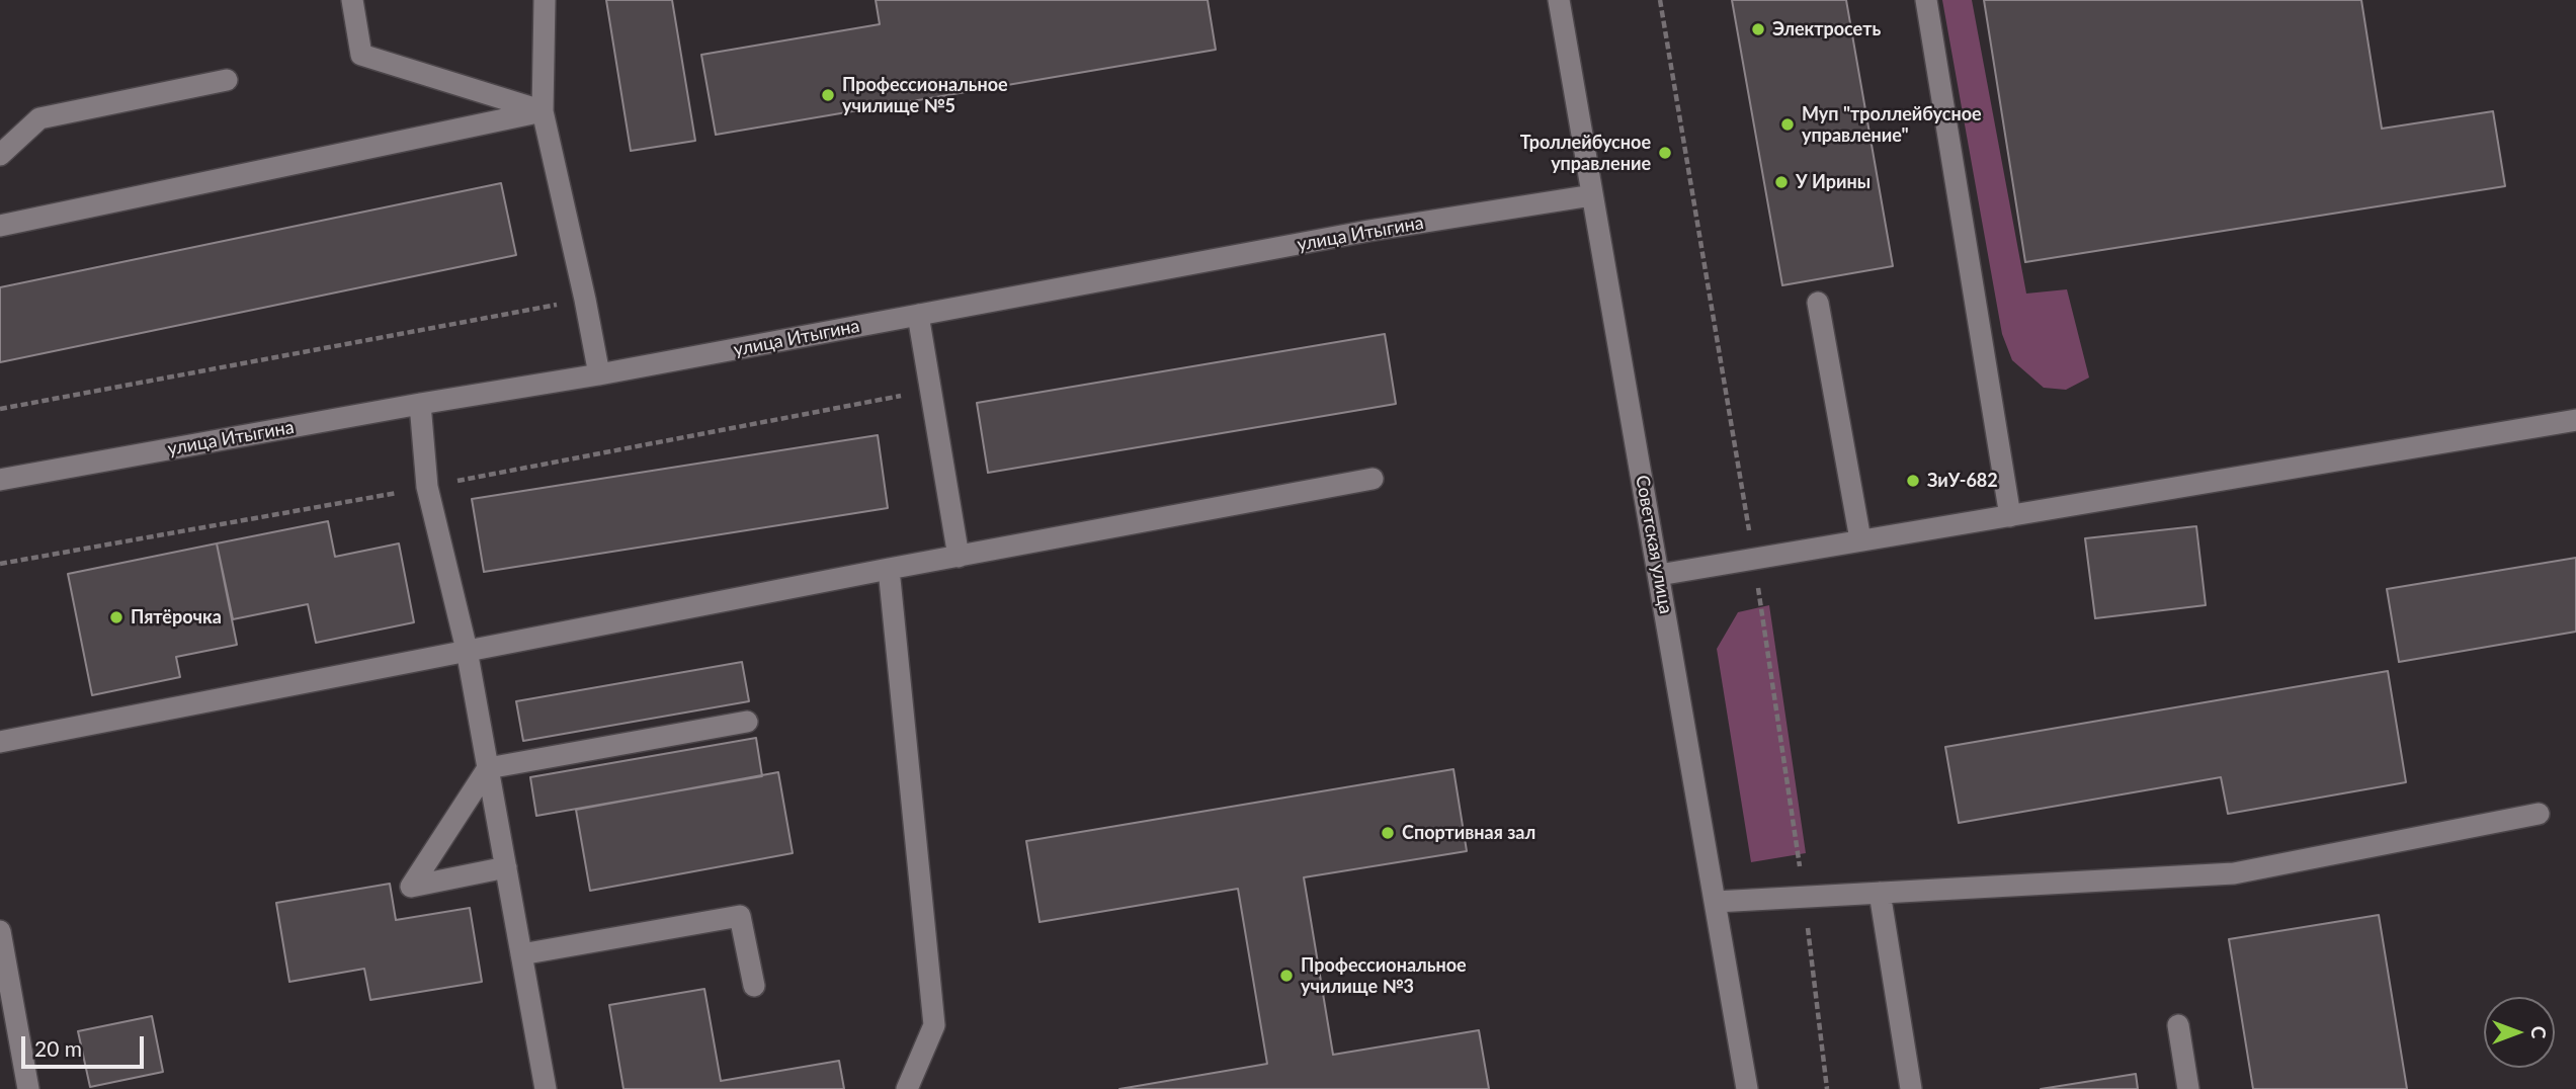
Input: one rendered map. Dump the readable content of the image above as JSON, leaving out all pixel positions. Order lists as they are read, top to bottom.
{
  "streets": {
    "street": ["улица Итыгина", "Советская улица"]
  },
  "crossings": [
    ["улица Итыгина", "Советская улица"]
  ],
  "places": [
    "Электросеть",
    "Профессиональное училище №5",
    "Муп \"троллейбусное управление\"",
    "Троллейбусное управление",
    "У Ирины",
    "ЗиУ-682",
    "Пятёрочка",
    "Спортивная зал",
    "Профессиональное училище №3"
  ],
  "scale_bar": "20 m",
  "north": "right"
}
